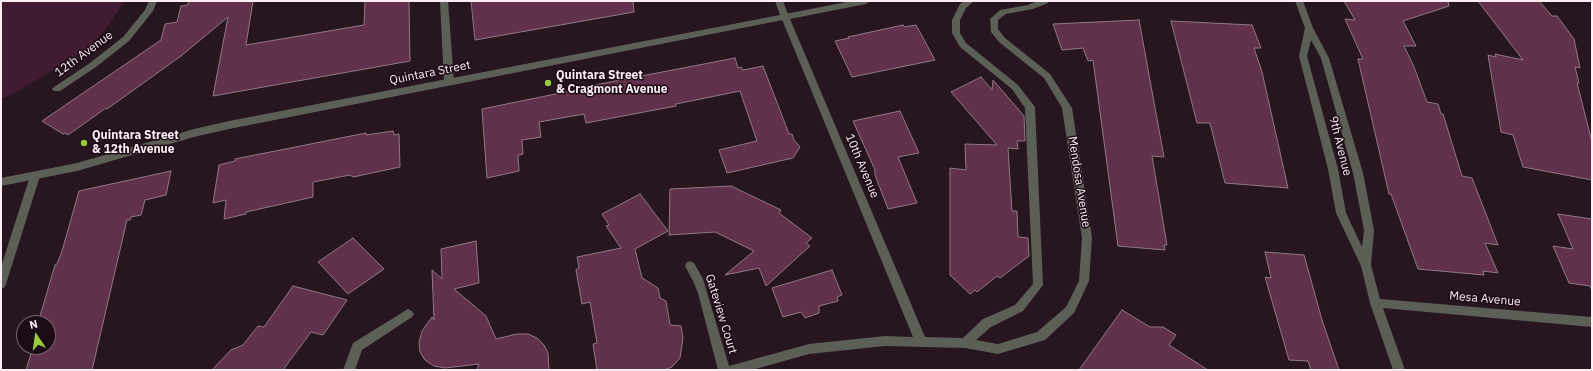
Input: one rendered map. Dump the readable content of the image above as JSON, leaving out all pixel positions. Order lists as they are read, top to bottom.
{
  "streets": {
    "street": [
      "12th Avenue",
      "Quintara Street",
      "9th Avenue",
      "10th Avenue",
      "Mendosa Avenue",
      "Mesa Avenue",
      "Gateview Court"
    ]
  },
  "crossings": [
    ["Quintara Street", "10th Avenue"],
    ["9th Avenue", "Mesa Avenue"],
    ["10th Avenue", "Mendosa Avenue"]
  ],
  "places": ["Quintara Street & Cragmont Avenue", "Quintara Street & 12th Avenue"],
  "north": "top"
}
